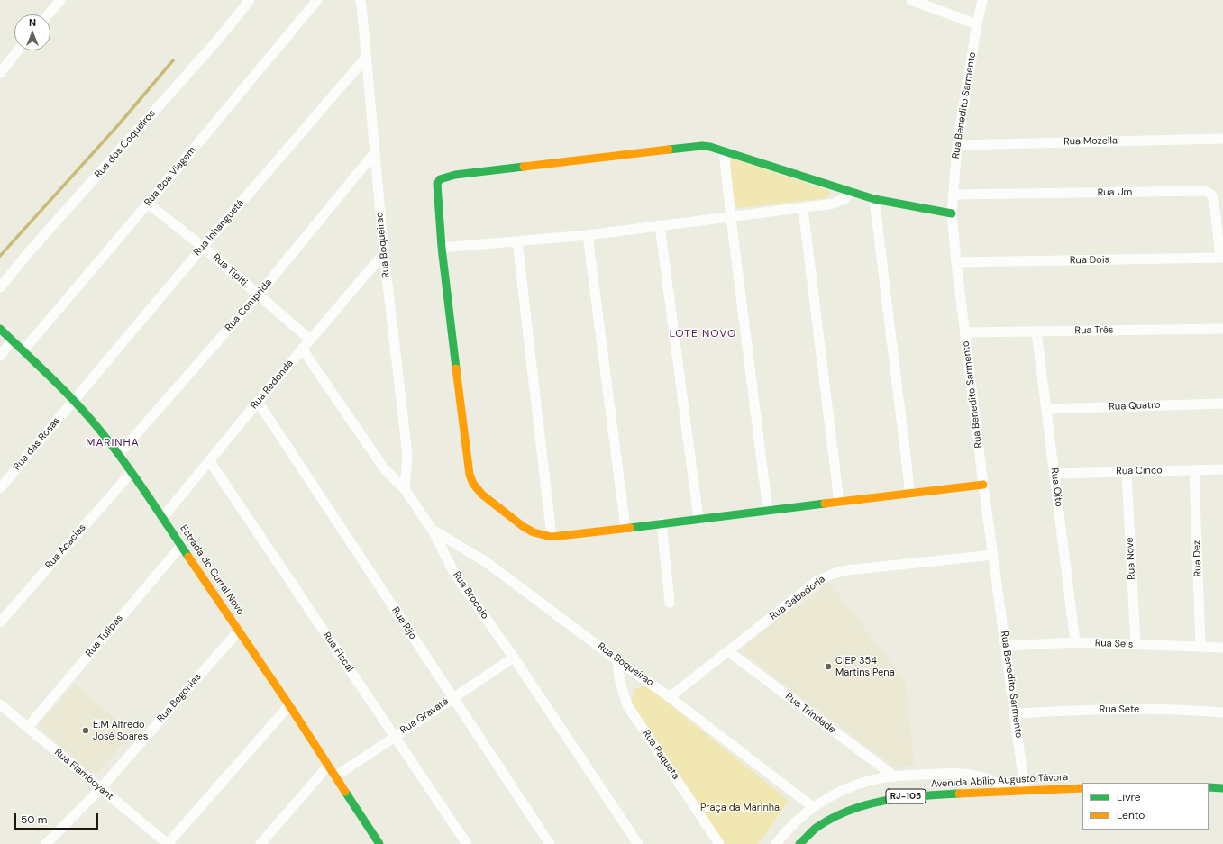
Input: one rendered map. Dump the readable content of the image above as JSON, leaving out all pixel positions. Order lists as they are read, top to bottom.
{
  "streets": {
    "street": [
      "Rua Benedito Sarmento",
      "Rua Mozella",
      "Rua dos Coqueiros",
      "Rua Boa Viagem",
      "Rua Um",
      "Rua Inhanguetá",
      "Rua Boqueirao",
      "Rua Dois",
      "Rua Tipiti",
      "Rua Comprida",
      "Rua Três",
      "Rua Redonda",
      "Rua Quatro",
      "Rua das Rosas",
      "Rua Cinco",
      "Rua Oito",
      "Rua Acacias",
      "Rua Nove",
      "Rua Dez",
      "Estrada do Curral Novo",
      "Rua Brocoio",
      "Rua Sabedoria",
      "Rua Rijo",
      "Rua Tulipas",
      "Rua Seis",
      "Rua Fiscal",
      "Rua Begonias",
      "Rua Sete",
      "Rua Trindade",
      "Rua Gravatá",
      "Rua Paqueta",
      "Rua Flamboyant",
      "Avenida Abílio Augusto Távora",
      "RJ-105"
    ]
  },
  "crossings": [
    ["Rua Benedito Sarmento", "Rua Mozella"],
    ["Rua Benedito Sarmento", "Rua Um"],
    ["Rua Benedito Sarmento", "Rua Dois"],
    ["Rua Benedito Sarmento", "Rua Três"],
    ["Rua Benedito Sarmento", "Rua Sabedoria"],
    ["Rua Benedito Sarmento", "Rua Seis"],
    ["Rua Benedito Sarmento", "Rua Sete"],
    ["Rua Benedito Sarmento", "Avenida Abílio Augusto Távora"],
    ["Rua Boa Viagem", "Rua Tipiti"],
    ["Rua Boa Viagem", "Estrada do Curral Novo"],
    ["Rua Um", "Rua Dois"],
    ["Rua Inhanguetá", "Rua Boqueirao"],
    ["Rua Inhanguetá", "Rua Tipiti"],
    ["Rua Inhanguetá", "Rua das Rosas"],
    ["Rua Inhanguetá", "Estrada do Curral Novo"],
    ["Rua Boqueirao", "Rua Comprida"],
    ["Rua Boqueirao", "Rua Redonda"],
    ["Rua Boqueirao", "Rua Brocoio"],
    ["Rua Boqueirao", "Rua Sabedoria"],
    ["Rua Boqueirao", "Rua Paqueta"],
    ["Rua Tipiti", "Rua Comprida"],
    ["Rua Tipiti", "Rua Redonda"],
    ["Rua Comprida", "Estrada do Curral Novo"],
    ["Rua Três", "Rua Oito"],
    ["Rua Redonda", "Estrada do Curral Novo"],
    ["Rua Redonda", "Rua Brocoio"],
    ["Rua Redonda", "Rua Rijo"],
    ["Rua Redonda", "Rua Fiscal"],
    ["Rua Quatro", "Rua Oito"],
    ["Rua das Rosas", "Estrada do Curral Novo"],
    ["Rua Cinco", "Rua Oito"],
    ["Rua Cinco", "Rua Nove"],
    ["Rua Cinco", "Rua Dez"],
    ["Rua Oito", "Rua Seis"],
    ["Rua Acacias", "Estrada do Curral Novo"],
    ["Rua Nove", "Rua Seis"],
    ["Rua Dez", "Rua Seis"],
    ["Estrada do Curral Novo", "Rua Tulipas"],
    ["Estrada do Curral Novo", "Rua Begonias"],
    ["Estrada do Curral Novo", "Rua Gravatá"],
    ["Rua Brocoio", "Rua Gravatá"],
    ["Rua Sabedoria", "Rua Trindade"],
    ["Rua Rijo", "Rua Gravatá"],
    ["Rua Tulipas", "Rua Flamboyant"],
    ["Rua Fiscal", "Rua Gravatá"],
    ["Rua Begonias", "Rua Flamboyant"]
  ],
  "districts": ["LOTE NOVO", "MARINHA"],
  "parks": ["Praça da Marinha"],
  "places": ["CIEP 354 Martins Pena", "E.M Alfredo José Soares"],
  "legend": ["Livre", "Lento"],
  "scale_bar": "50 m",
  "north": "top"
}
